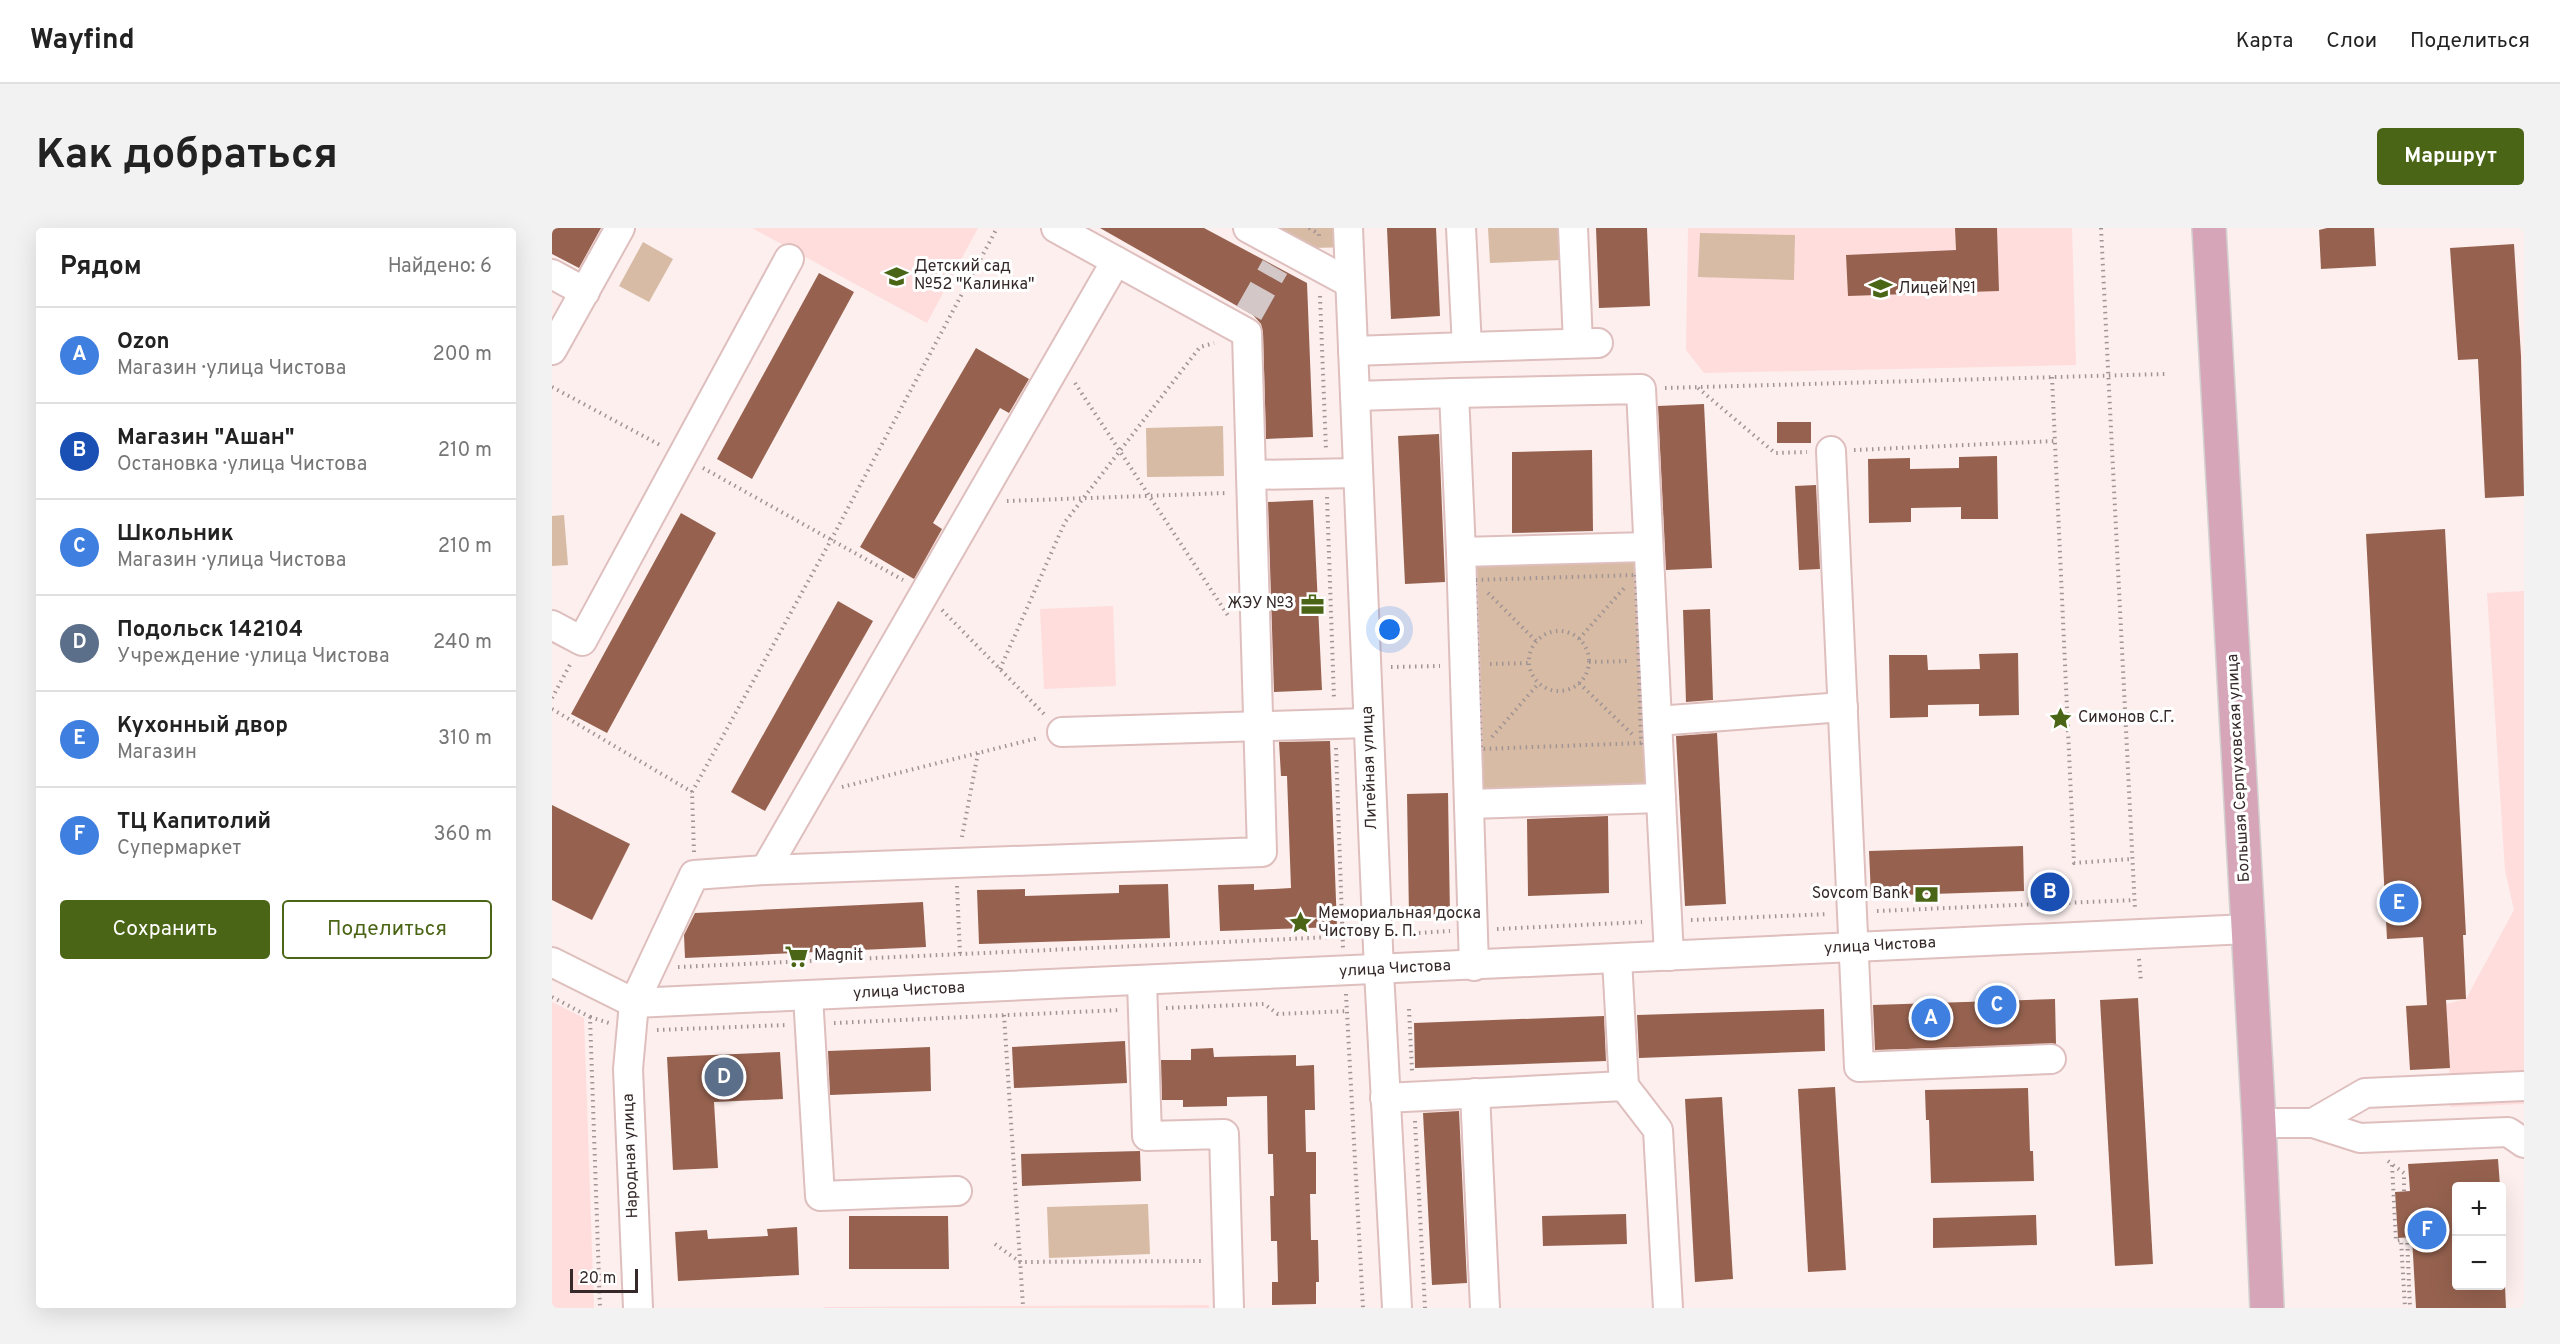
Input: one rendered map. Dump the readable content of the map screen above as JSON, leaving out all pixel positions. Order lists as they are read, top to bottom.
{
  "streets": {
    "main road": ["Большая Серпуховская улица"],
    "street": ["Литейная улица", "улица Чистова", "Народная улица"]
  },
  "crossings": [
    ["Литейная улица", "улица Чистова"],
    ["Большая Серпуховская улица", "улица Чистова"],
    ["улица Чистова", "Народная улица"]
  ],
  "places": {
    "school or university": ["Детский сад №52 \"Калинка\"", "Лицей №1"],
    "office": ["ЖЭУ №3"],
    "place": ["Симонов С.Г.", "Мемориальная доска Чистову Б. П."],
    "bank": ["Sovcom Bank"],
    "supermarket": ["Magnit"]
  },
  "scale_bar": "20 m",
  "page": {
    "header": "Wayfind",
    "nav": ["Карта", "Слои", "Поделиться"],
    "buttons": [
      "Маршрут",
      ["Сохранить", "Поделиться"]
    ],
    "title": "Как добраться",
    "heading": ["Рядом", "Найдено: 6"],
    "list": [
      {
        "mark": "A",
        "name": "Ozon",
        "note": "Магазин · улица Чистова",
        "value": "200 m"
      },
      {
        "mark": "B",
        "name": "Магазин \"Ашан\"",
        "note": "Остановка · улица Чистова",
        "value": "210 m"
      },
      {
        "mark": "C",
        "name": "Школьник",
        "note": "Магазин · улица Чистова",
        "value": "210 m"
      },
      {
        "mark": "D",
        "name": "Подольск 142104",
        "note": "Учреждение · улица Чистова",
        "value": "240 m"
      },
      {
        "mark": "E",
        "name": "Кухонный двор",
        "note": "Магазин",
        "value": "310 m"
      },
      {
        "mark": "F",
        "name": "ТЦ Капитолий",
        "note": "Супермаркет",
        "value": "360 m"
      }
    ],
    "pins": [
      "B",
      "E",
      "C",
      "A",
      "D",
      "F"
    ],
    "map_buttons": ["+", "−"],
    "scale": "20 m"
  }
}
